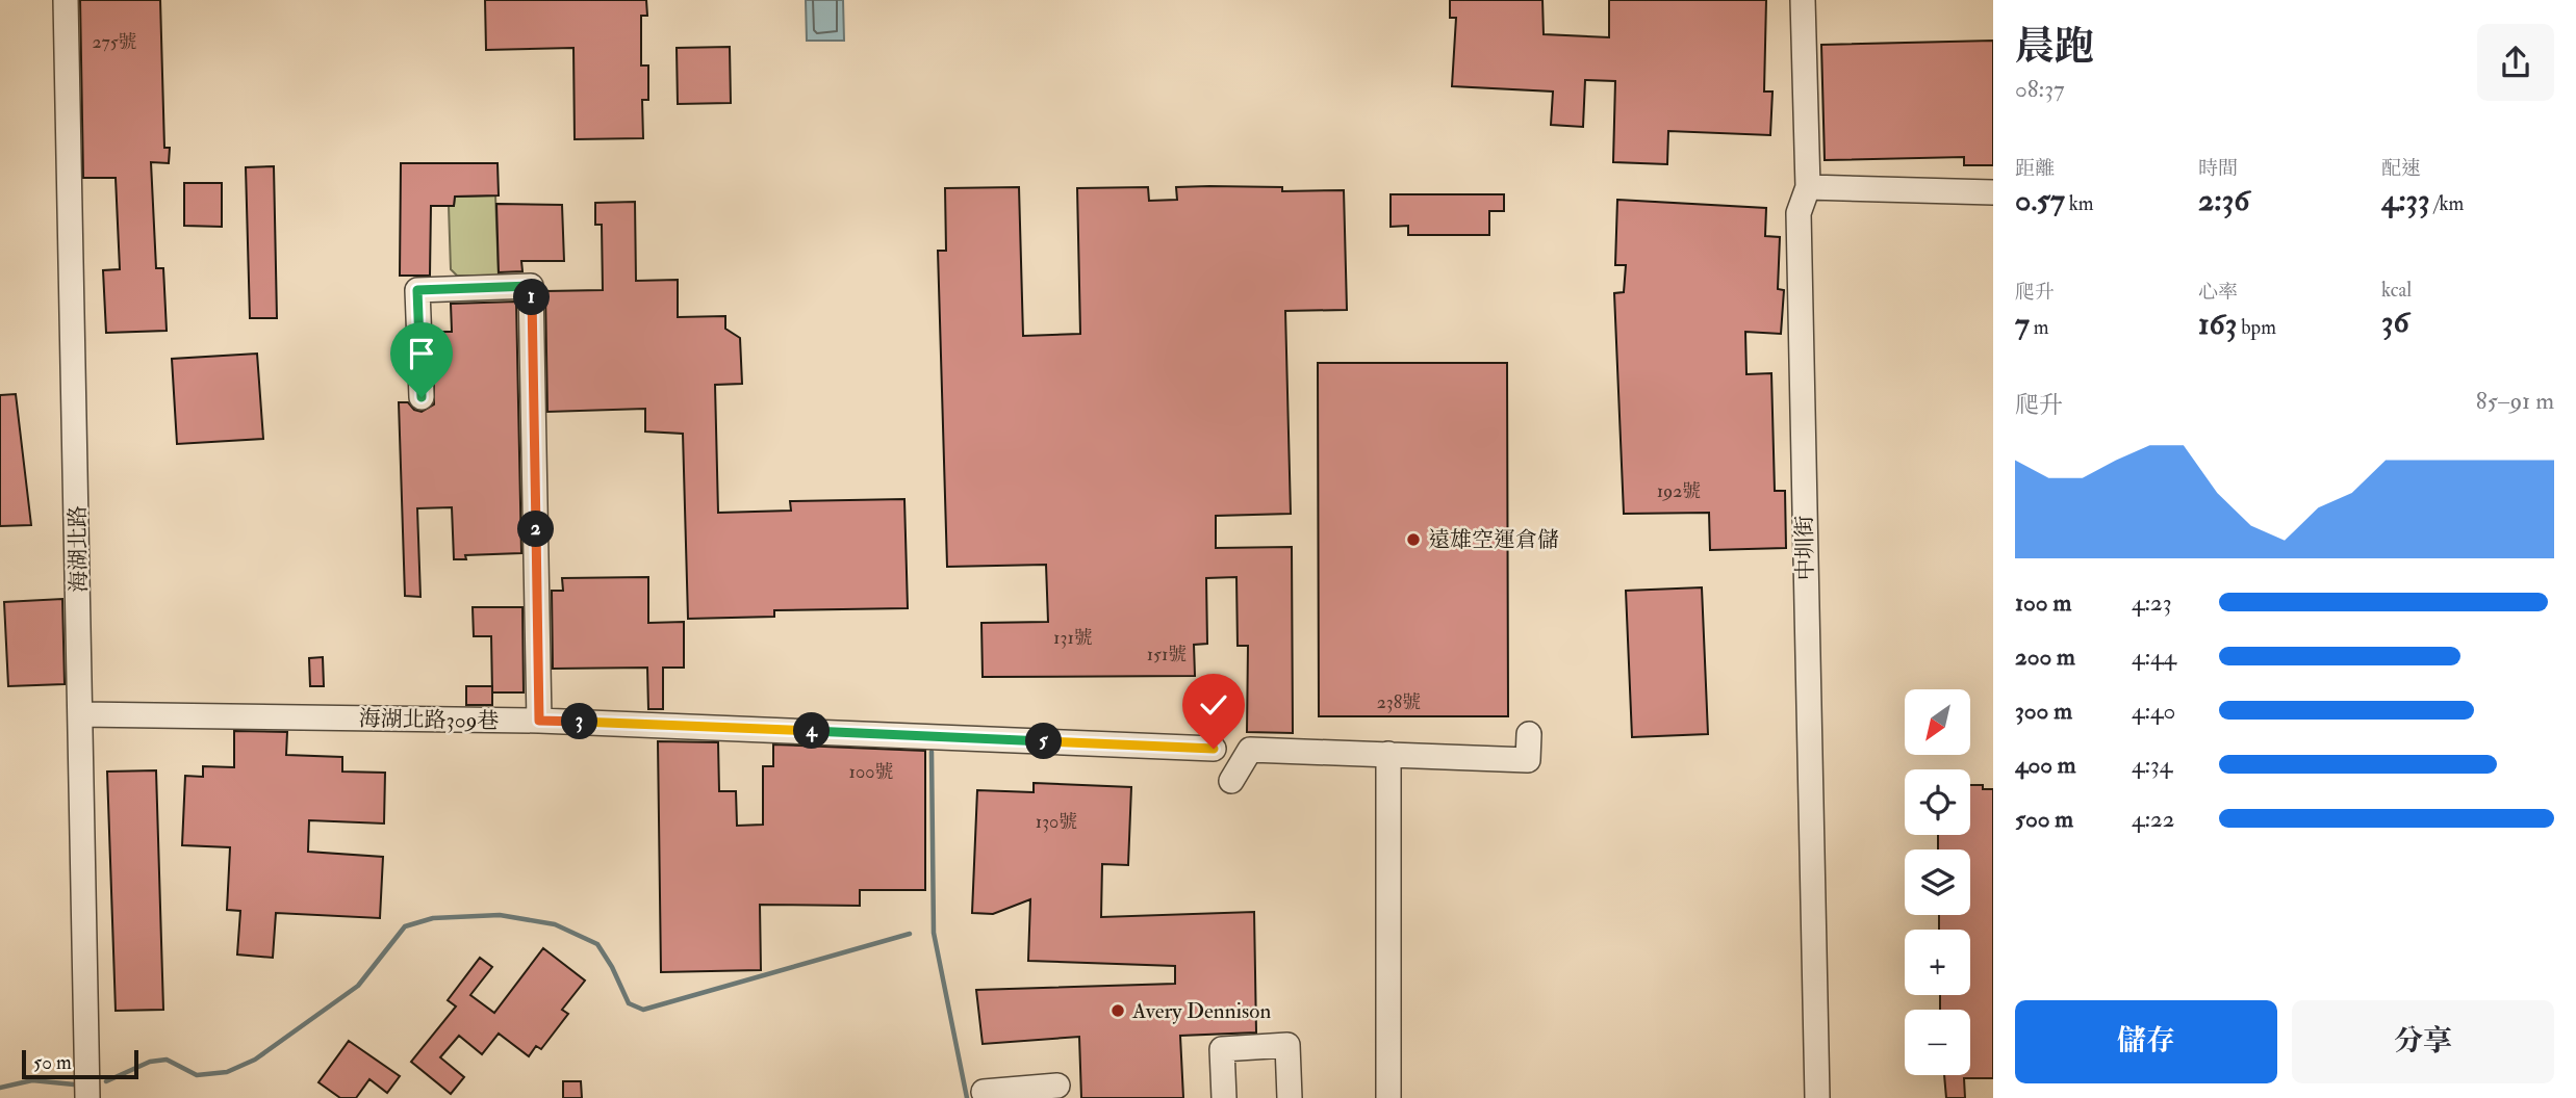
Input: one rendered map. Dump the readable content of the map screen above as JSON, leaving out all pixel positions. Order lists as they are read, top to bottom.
{
  "streets": {
    "street": ["中圳街", "海湖北路", "海湖北路309巷"]
  },
  "crossings": [
    ["海湖北路", "海湖北路309巷"]
  ],
  "places": ["遠雄空運倉儲", "Avery Dennison"],
  "house_numbers": [
    "275號",
    "192號",
    "131號",
    "151號",
    "238號",
    "100號",
    "130號"
  ],
  "scale_bar": "50 m",
  "north": "bottom left",
  "page": {
    "heading": ["晨跑", "08:37"],
    "stats": [
      ["距離", "0.57 km"],
      ["時間", "2:36"],
      ["配速", "4:33 /km"],
      ["爬升", "7 m"],
      ["心率", "163 bpm"],
      ["kcal", "36"]
    ],
    "pins": [
      "1",
      "2",
      "3",
      "4",
      "5"
    ],
    "chart": ["爬升", "85–91 m"],
    "list": [
      {
        "name": "100 m",
        "note": "4:23"
      },
      {
        "name": "200 m",
        "note": "4:44"
      },
      {
        "name": "300 m",
        "note": "4:40"
      },
      {
        "name": "400 m",
        "note": "4:34"
      },
      {
        "name": "500 m",
        "note": "4:22"
      }
    ],
    "map_buttons": ["+", "−"],
    "buttons": ["儲存", "分享"],
    "scale": "50 m"
  }
}
